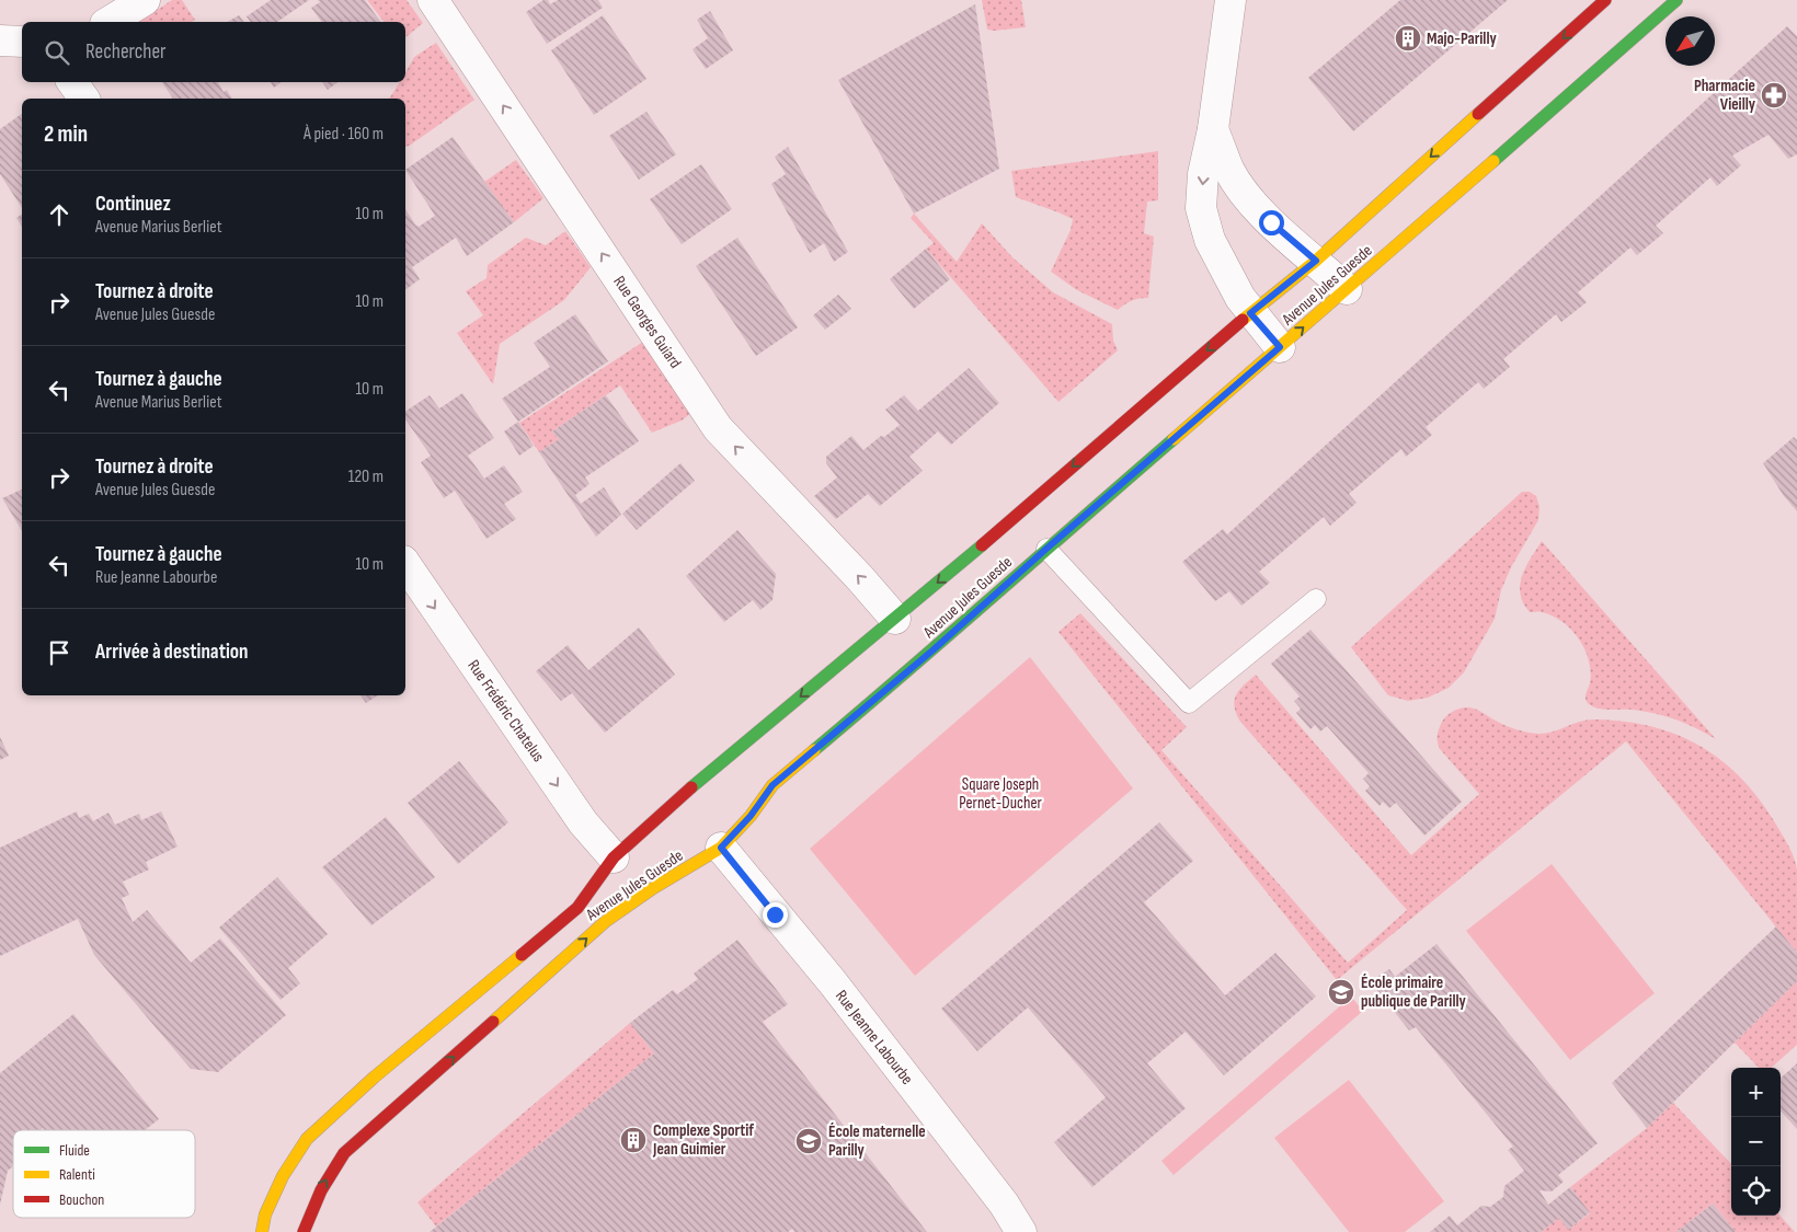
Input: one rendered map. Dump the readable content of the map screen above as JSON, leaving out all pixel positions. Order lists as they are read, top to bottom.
{
  "streets": {
    "street": [
      "Avenue Jules Guesde",
      "Rue Georges Guiard",
      "Rue Frédéric Chatelus",
      "Rue Jeanne Labourbe"
    ]
  },
  "crossings": [
    ["Avenue Jules Guesde", "Rue Georges Guiard"],
    ["Avenue Jules Guesde", "Rue Frédéric Chatelus"],
    ["Avenue Jules Guesde", "Rue Jeanne Labourbe"]
  ],
  "one_way": ["Rue Georges Guiard", "Rue Frédéric Chatelus"],
  "parks": ["Square Joseph Pernet-Ducher"],
  "places": {
    "building": ["Majo-Parilly", "Complexe Sportif Jean Guimier"],
    "pharmacy": ["Pharmacie Vieilly"],
    "school or university": ["École primaire publique de Parilly", "École maternelle Parilly"]
  },
  "legend": ["Fluide", "Ralenti", "Bouchon"],
  "north": "bottom left",
  "page": {
    "search": "Rechercher",
    "heading": ["2 min", "À pied · 160 m"],
    "list": [
      ["Continuez", "Avenue Marius Berliet", "10 m"],
      ["Tournez à droite", "Avenue Jules Guesde", "10 m"],
      ["Tournez à gauche", "Avenue Marius Berliet", "10 m"],
      ["Tournez à droite", "Avenue Jules Guesde", "120 m"],
      ["Tournez à gauche", "Rue Jeanne Labourbe", "10 m"],
      "Arrivée à destination"
    ],
    "map_buttons": ["+", "−"]
  }
}
